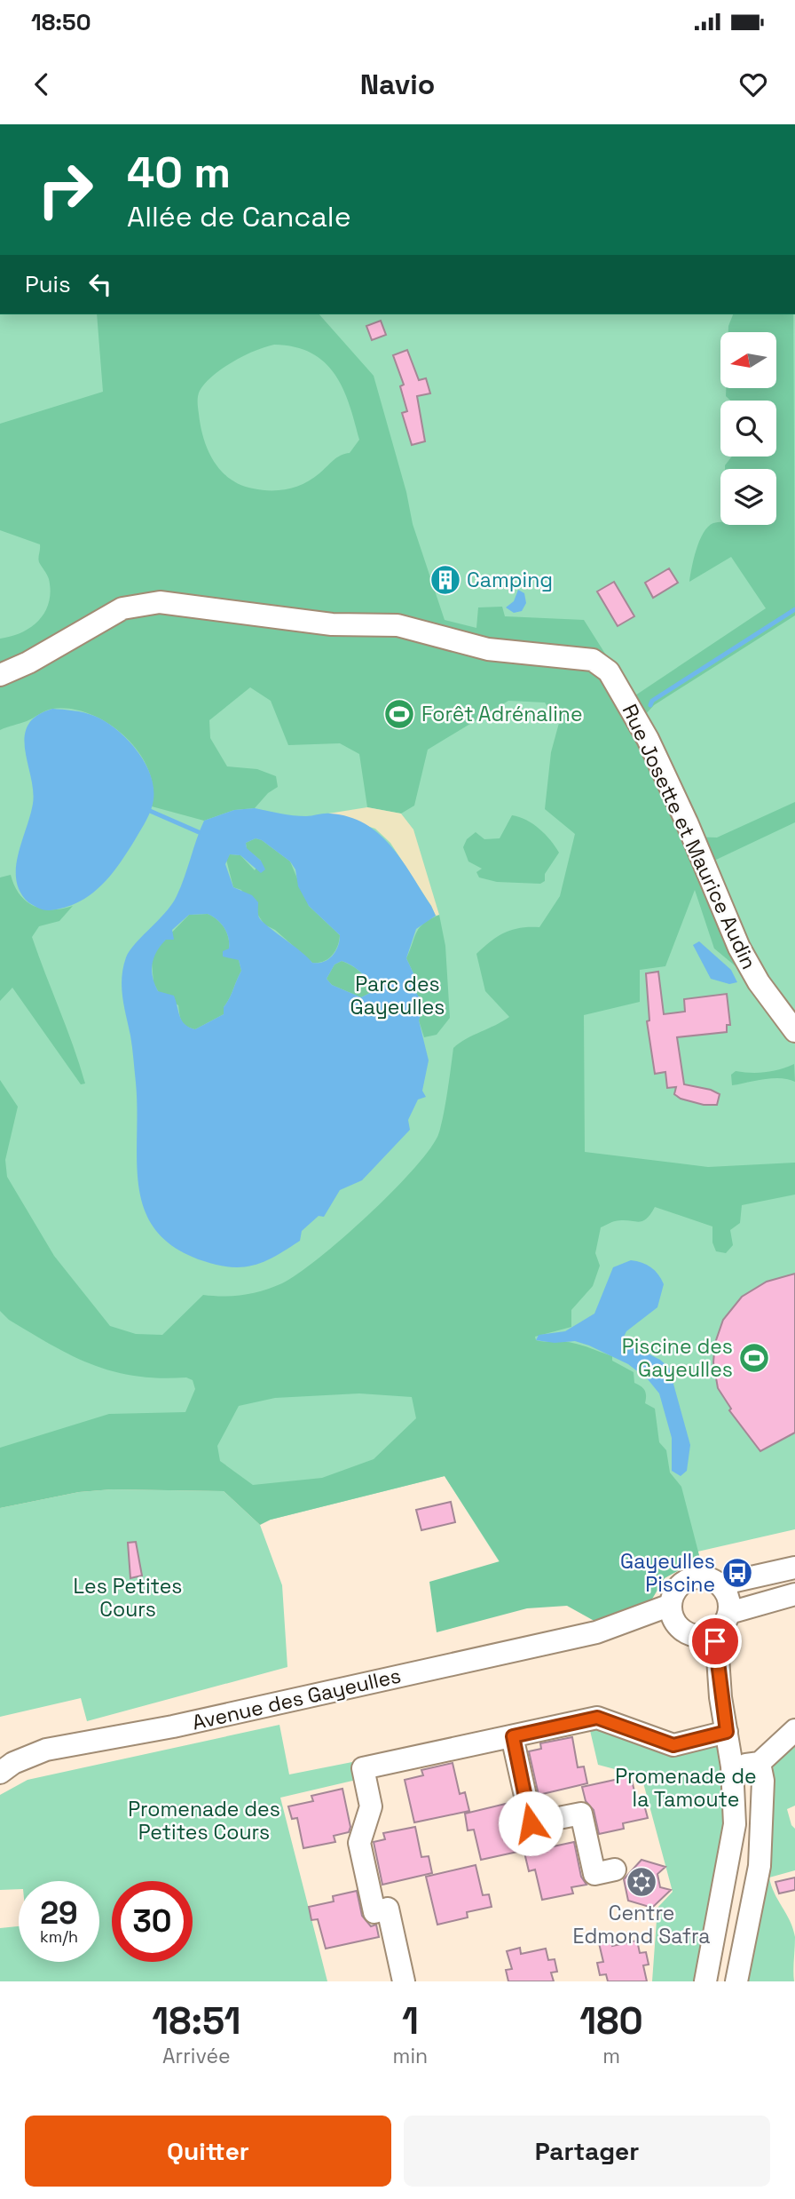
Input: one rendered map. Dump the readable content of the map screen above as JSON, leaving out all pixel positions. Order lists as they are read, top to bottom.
{
  "streets": {
    "street": ["Rue Josette et Maurice Audin", "Avenue des Gayeulles"]
  },
  "parks": [
    "Parc des Gayeulles",
    "Les Petites Cours",
    "Promenade de la Tamoute",
    "Promenade des Petites Cours"
  ],
  "places": {
    "building": ["Camping"],
    "sports": ["Forêt Adrénaline", "Piscine des Gayeulles"],
    "bus stop": ["Gayeulles Piscine"],
    "synagogue": ["Centre Edmond Safra"]
  },
  "north": "left",
  "page": {
    "status": "18:50",
    "header": "Navio",
    "turn": ["40 m", "Allée de Cancale"],
    "then": "Puis",
    "speed": "29 km/h",
    "limit": "30",
    "eta": [
      "18:51",
      "Arrivée",
      "1",
      "min",
      "180",
      "m"
    ],
    "buttons": ["Quitter", "Partager"]
  }
}
